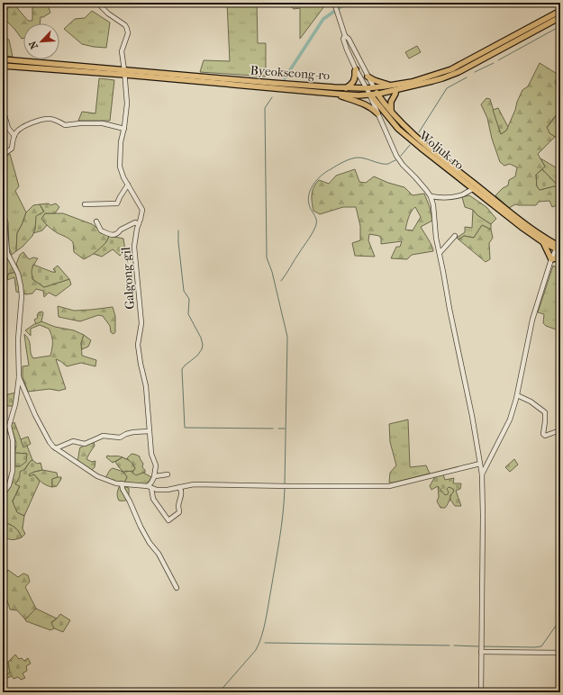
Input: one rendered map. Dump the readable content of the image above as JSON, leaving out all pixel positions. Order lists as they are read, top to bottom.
{
  "streets": {
    "main road": ["Byeokseong-ro", "Woljuk-ro"],
    "street": ["Galgong-gil"]
  },
  "crossings": [
    ["Byeokseong-ro", "Woljuk-ro"],
    ["Byeokseong-ro", "Galgong-gil"]
  ],
  "north": "bottom left"
}
